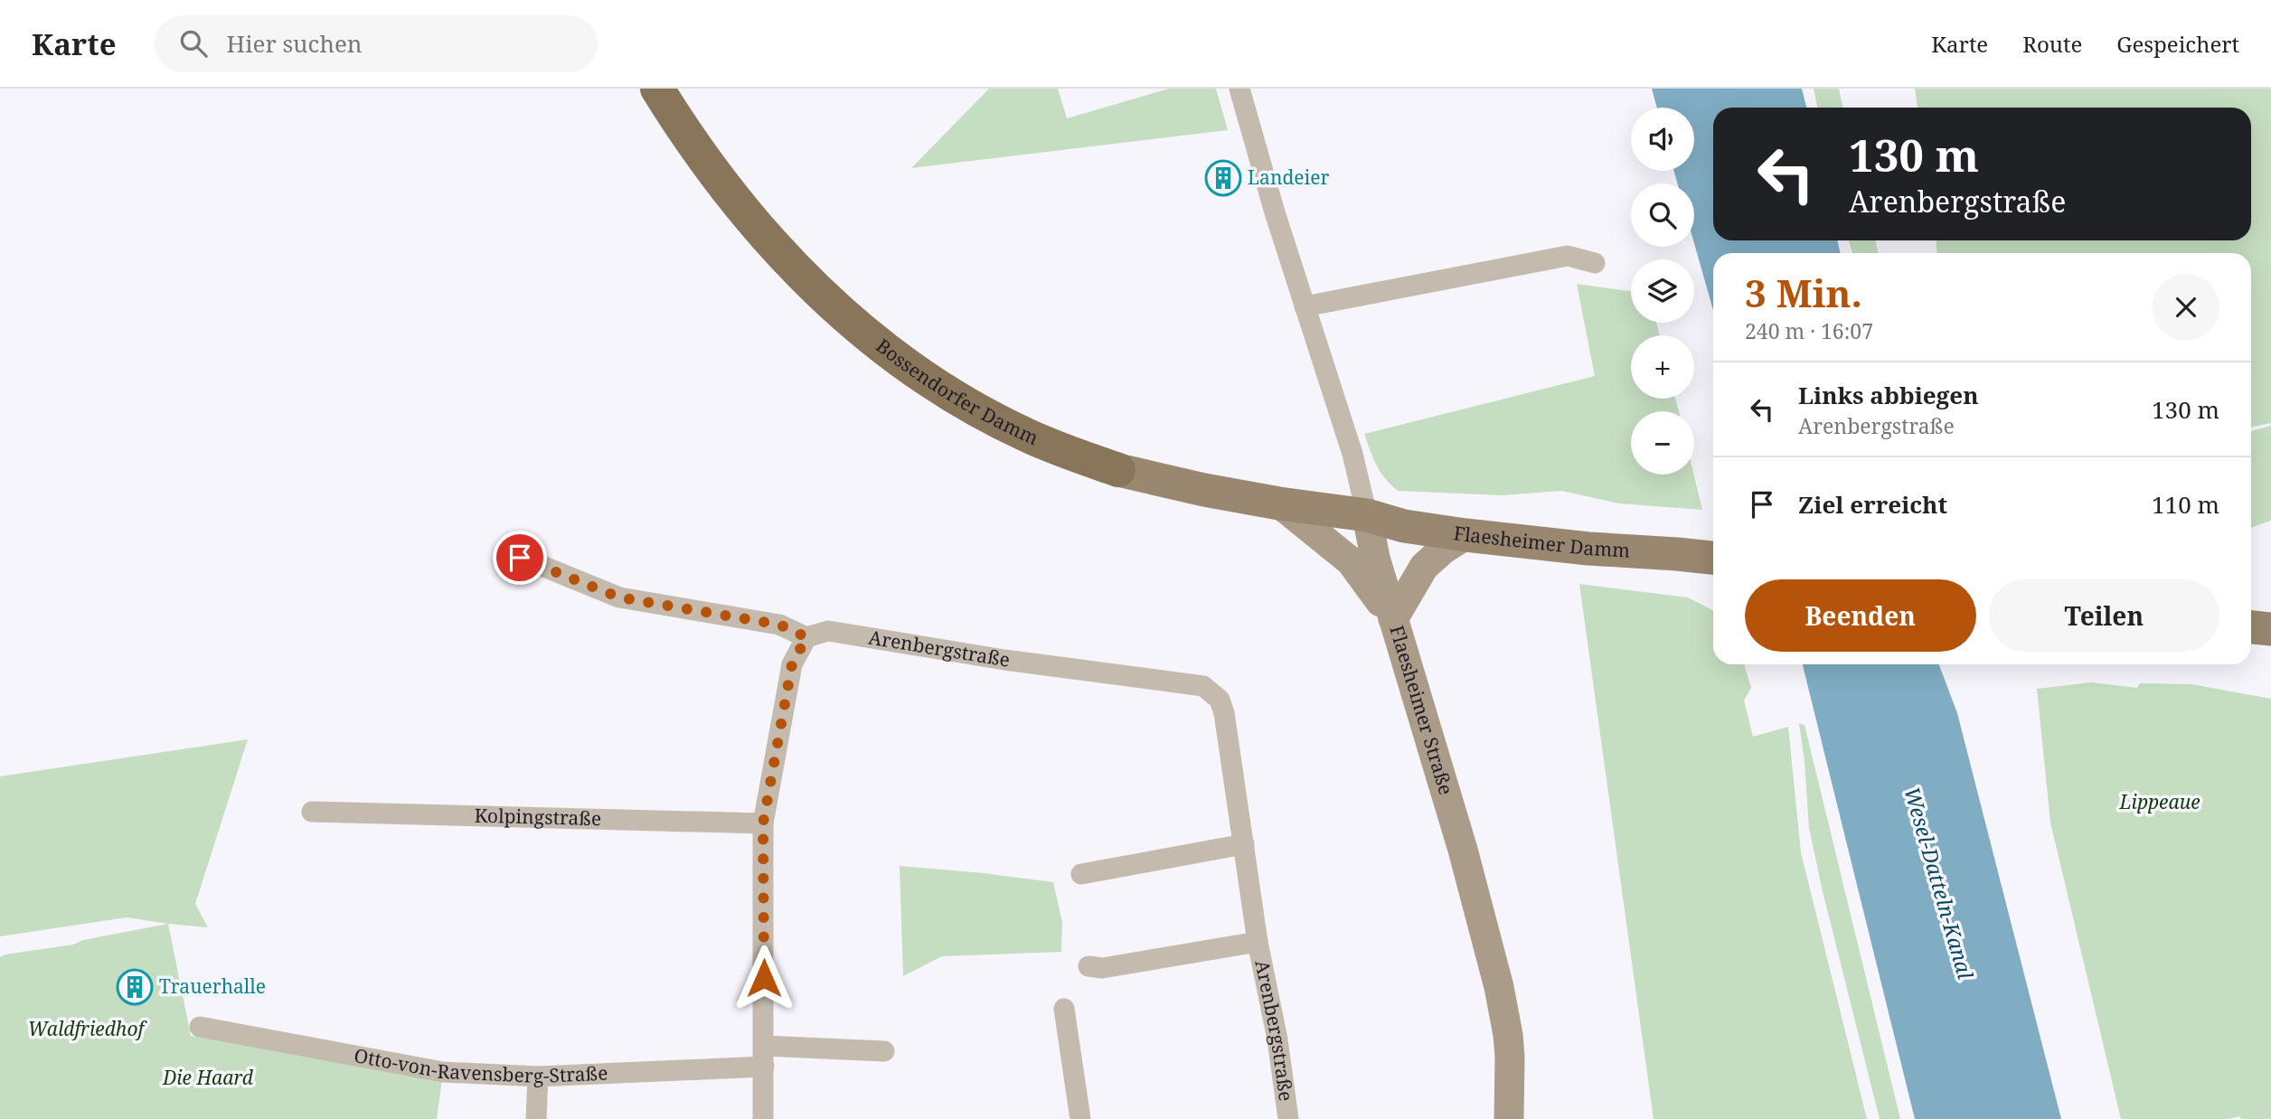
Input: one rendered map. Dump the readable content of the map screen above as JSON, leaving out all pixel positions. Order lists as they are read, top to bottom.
{
  "streets": {
    "highway": ["Bossendorfer Damm"],
    "main road": ["Flaesheimer Damm", "Flaesheimer Straße"],
    "street": ["Arenbergstraße", "Kolpingstraße", "Otto-von-Ravensberg-Straße"]
  },
  "crossings": [
    ["Bossendorfer Damm", "Flaesheimer Damm"],
    ["Bossendorfer Damm", "Flaesheimer Straße"],
    ["Flaesheimer Damm", "Flaesheimer Straße"]
  ],
  "water": ["Wesel-Datteln-Kanal"],
  "parks": ["Lippeaue", "Waldfriedhof", "Die Haard"],
  "places": {
    "building": ["Landeier", "Trauerhalle"]
  },
  "page": {
    "header": "Karte",
    "search": "Hier suchen",
    "nav": ["Karte", "Route", "Gespeichert"],
    "map_buttons": ["+", "−"],
    "turn": ["130 m", "Arenbergstraße"],
    "heading": ["3 Min.", "240 m · 16:07"],
    "list": [
      {
        "name": "Links abbiegen",
        "note": "Arenbergstraße",
        "value": "130 m"
      },
      {
        "name": "Ziel erreicht",
        "value": "110 m"
      }
    ],
    "buttons": ["Beenden", "Teilen"]
  }
}
